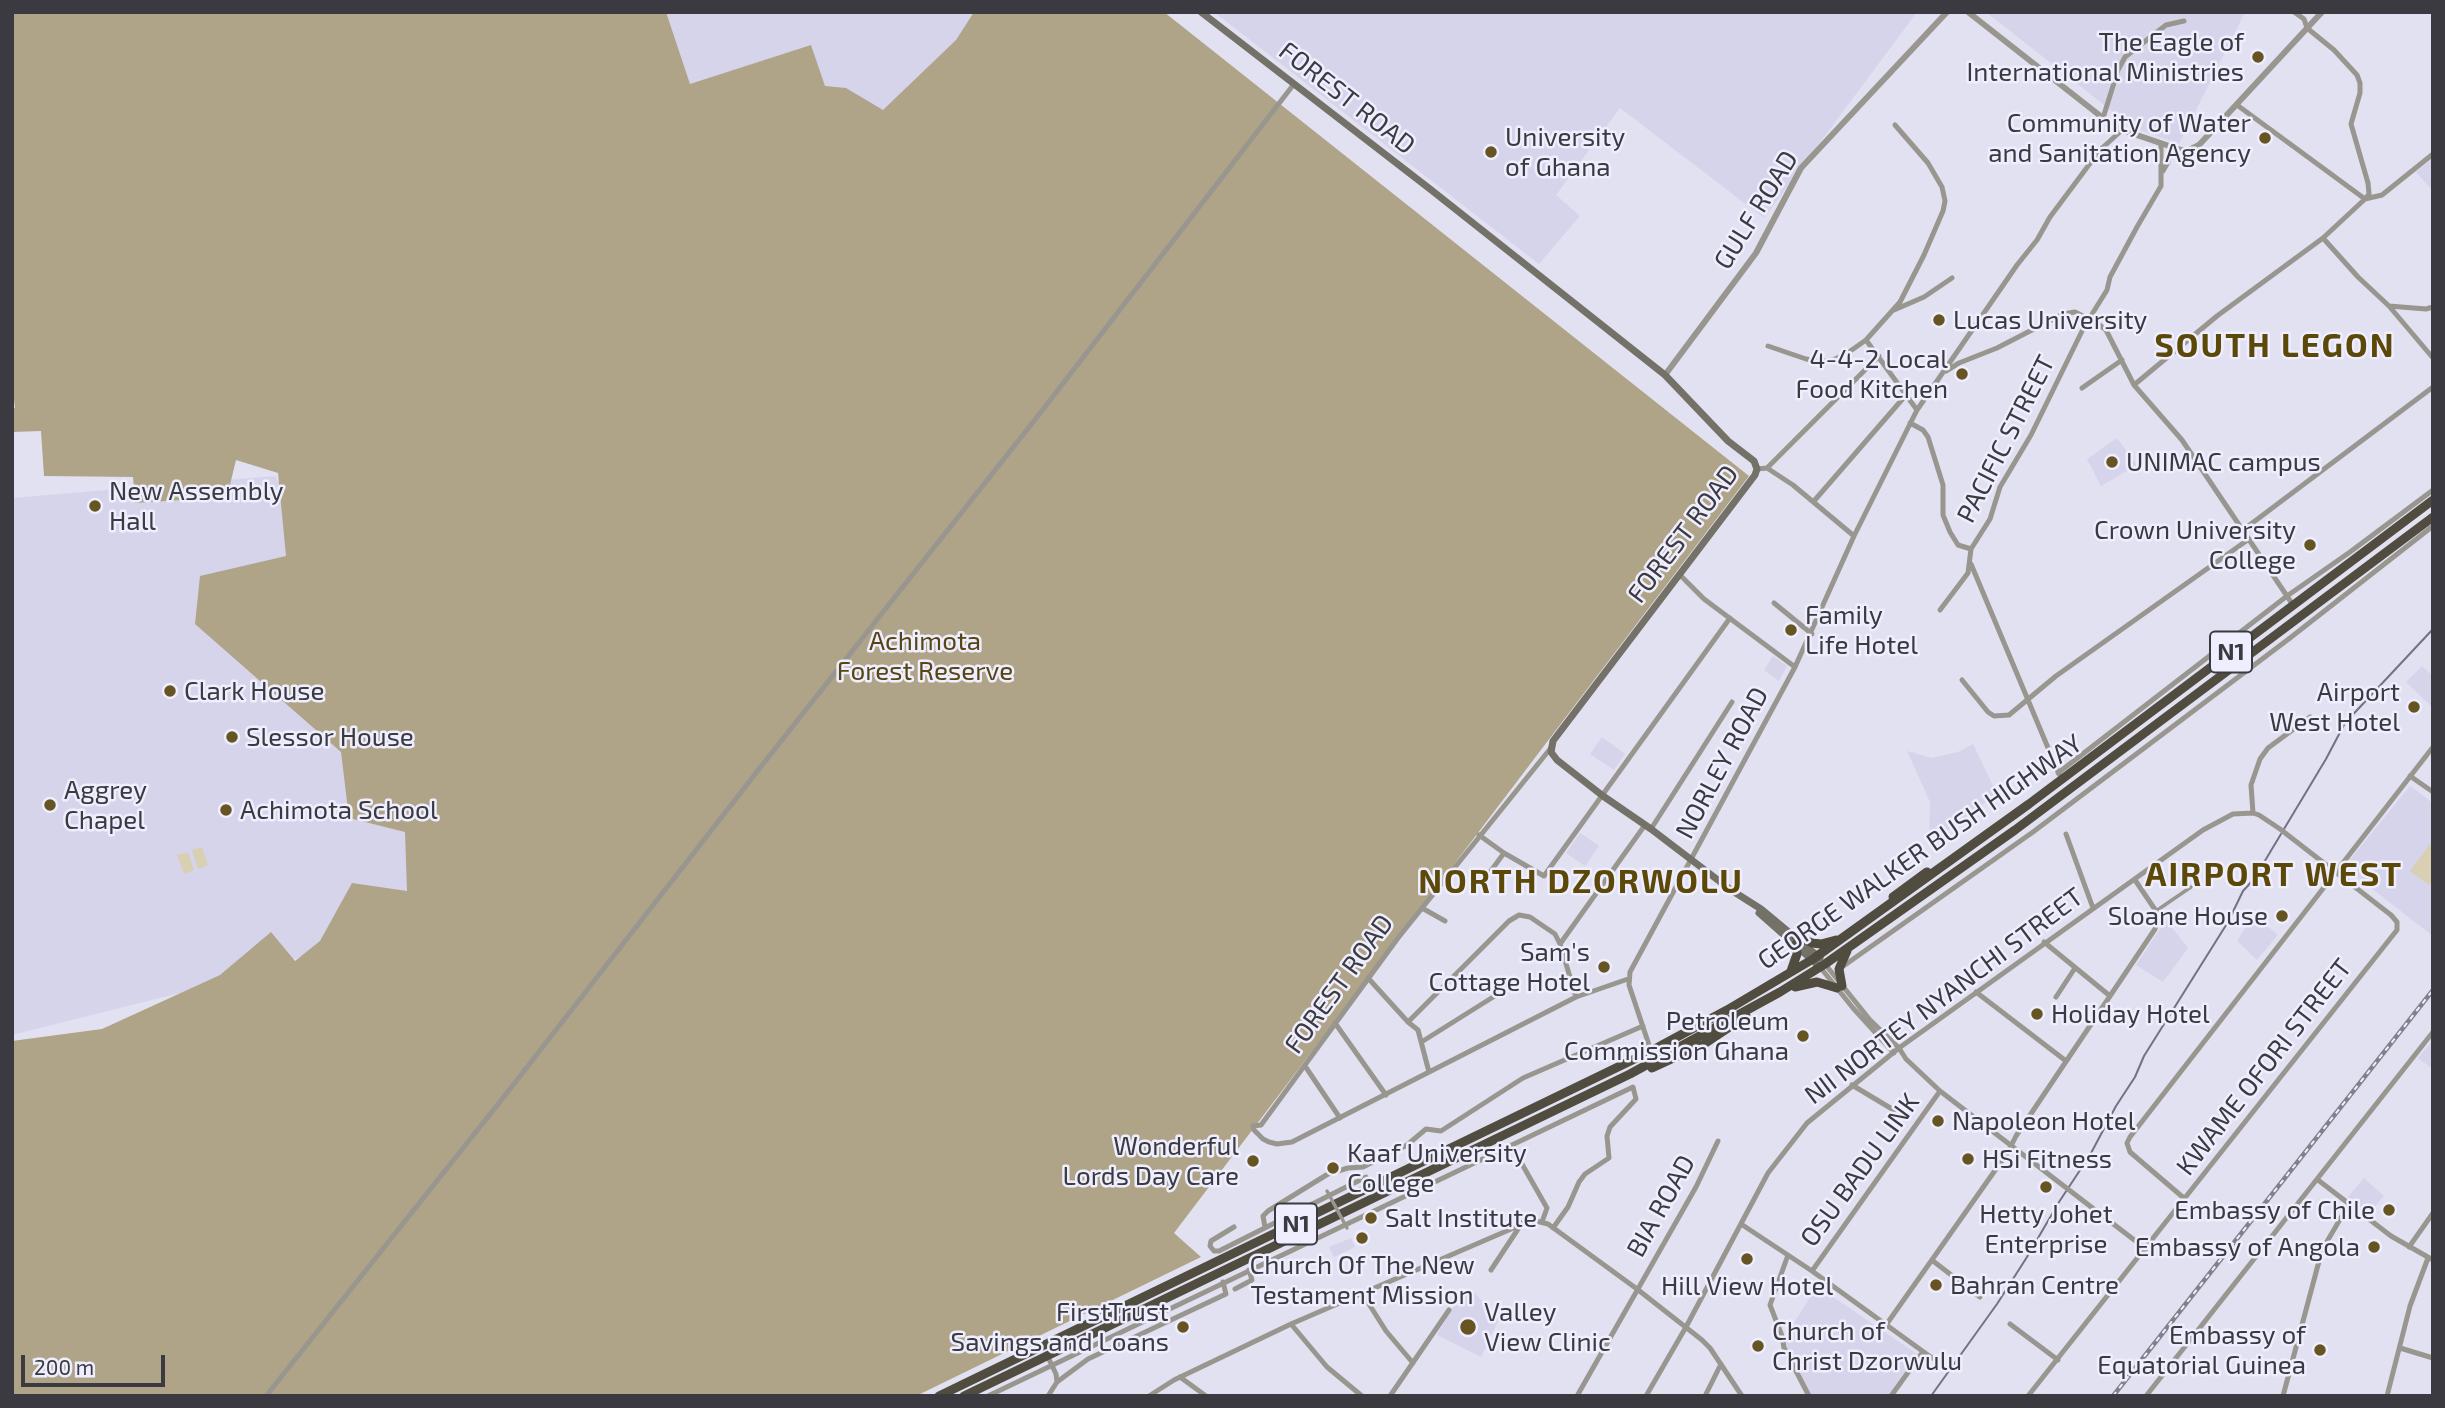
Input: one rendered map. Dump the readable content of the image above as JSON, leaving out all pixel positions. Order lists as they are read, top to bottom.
{
  "streets": {
    "highway": ["N1", "GEORGE WALKER BUSH HIGHWAY"],
    "main road": ["FOREST ROAD"],
    "street": [
      "GULF ROAD",
      "PACIFIC STREET",
      "NORLEY ROAD",
      "NII NORTEY NYANCHI STREET",
      "KWAME OFORI STREET",
      "OSU BADU LINK",
      "BIA ROAD"
    ]
  },
  "crossings": [
    ["FOREST ROAD", "GULF ROAD"],
    ["N1", "GEORGE WALKER BUSH HIGHWAY"]
  ],
  "districts": ["SOUTH LEGON", "AIRPORT WEST", "NORTH DZORWOLU"],
  "parks": ["Achimota Forest Reserve"],
  "places": [
    "The Eagle of International Ministries",
    "Community of Water and Sanitation Agency",
    "University of Ghana",
    "Lucas University",
    "4-4-2 Local Food Kitchen",
    "UNIMAC campus",
    "New Assembly Hall",
    "Crown University College",
    "Family Life Hotel",
    "Clark House",
    "Airport West Hotel",
    "Slessor House",
    "Aggrey Chapel",
    "Achimota School",
    "Sloane House",
    "Sam's Cottage Hotel",
    "Holiday Hotel",
    "Petroleum Commission Ghana",
    "Napoleon Hotel",
    "HSi Fitness",
    "Wonderful Lords Day Care",
    "Kaaf University College",
    "Hetty Johet Enterprise",
    "Embassy of Chile",
    "Salt Institute",
    "Church Of The New Testament Mission",
    "Embassy of Angola",
    "Hill View Hotel",
    "Bahran Centre",
    "FirstTrust Savings and Loans",
    "Valley View Clinic",
    "Church of Christ Dzorwulu",
    "Embassy of Equatorial Guinea"
  ],
  "scale_bar": "200 m"
}
